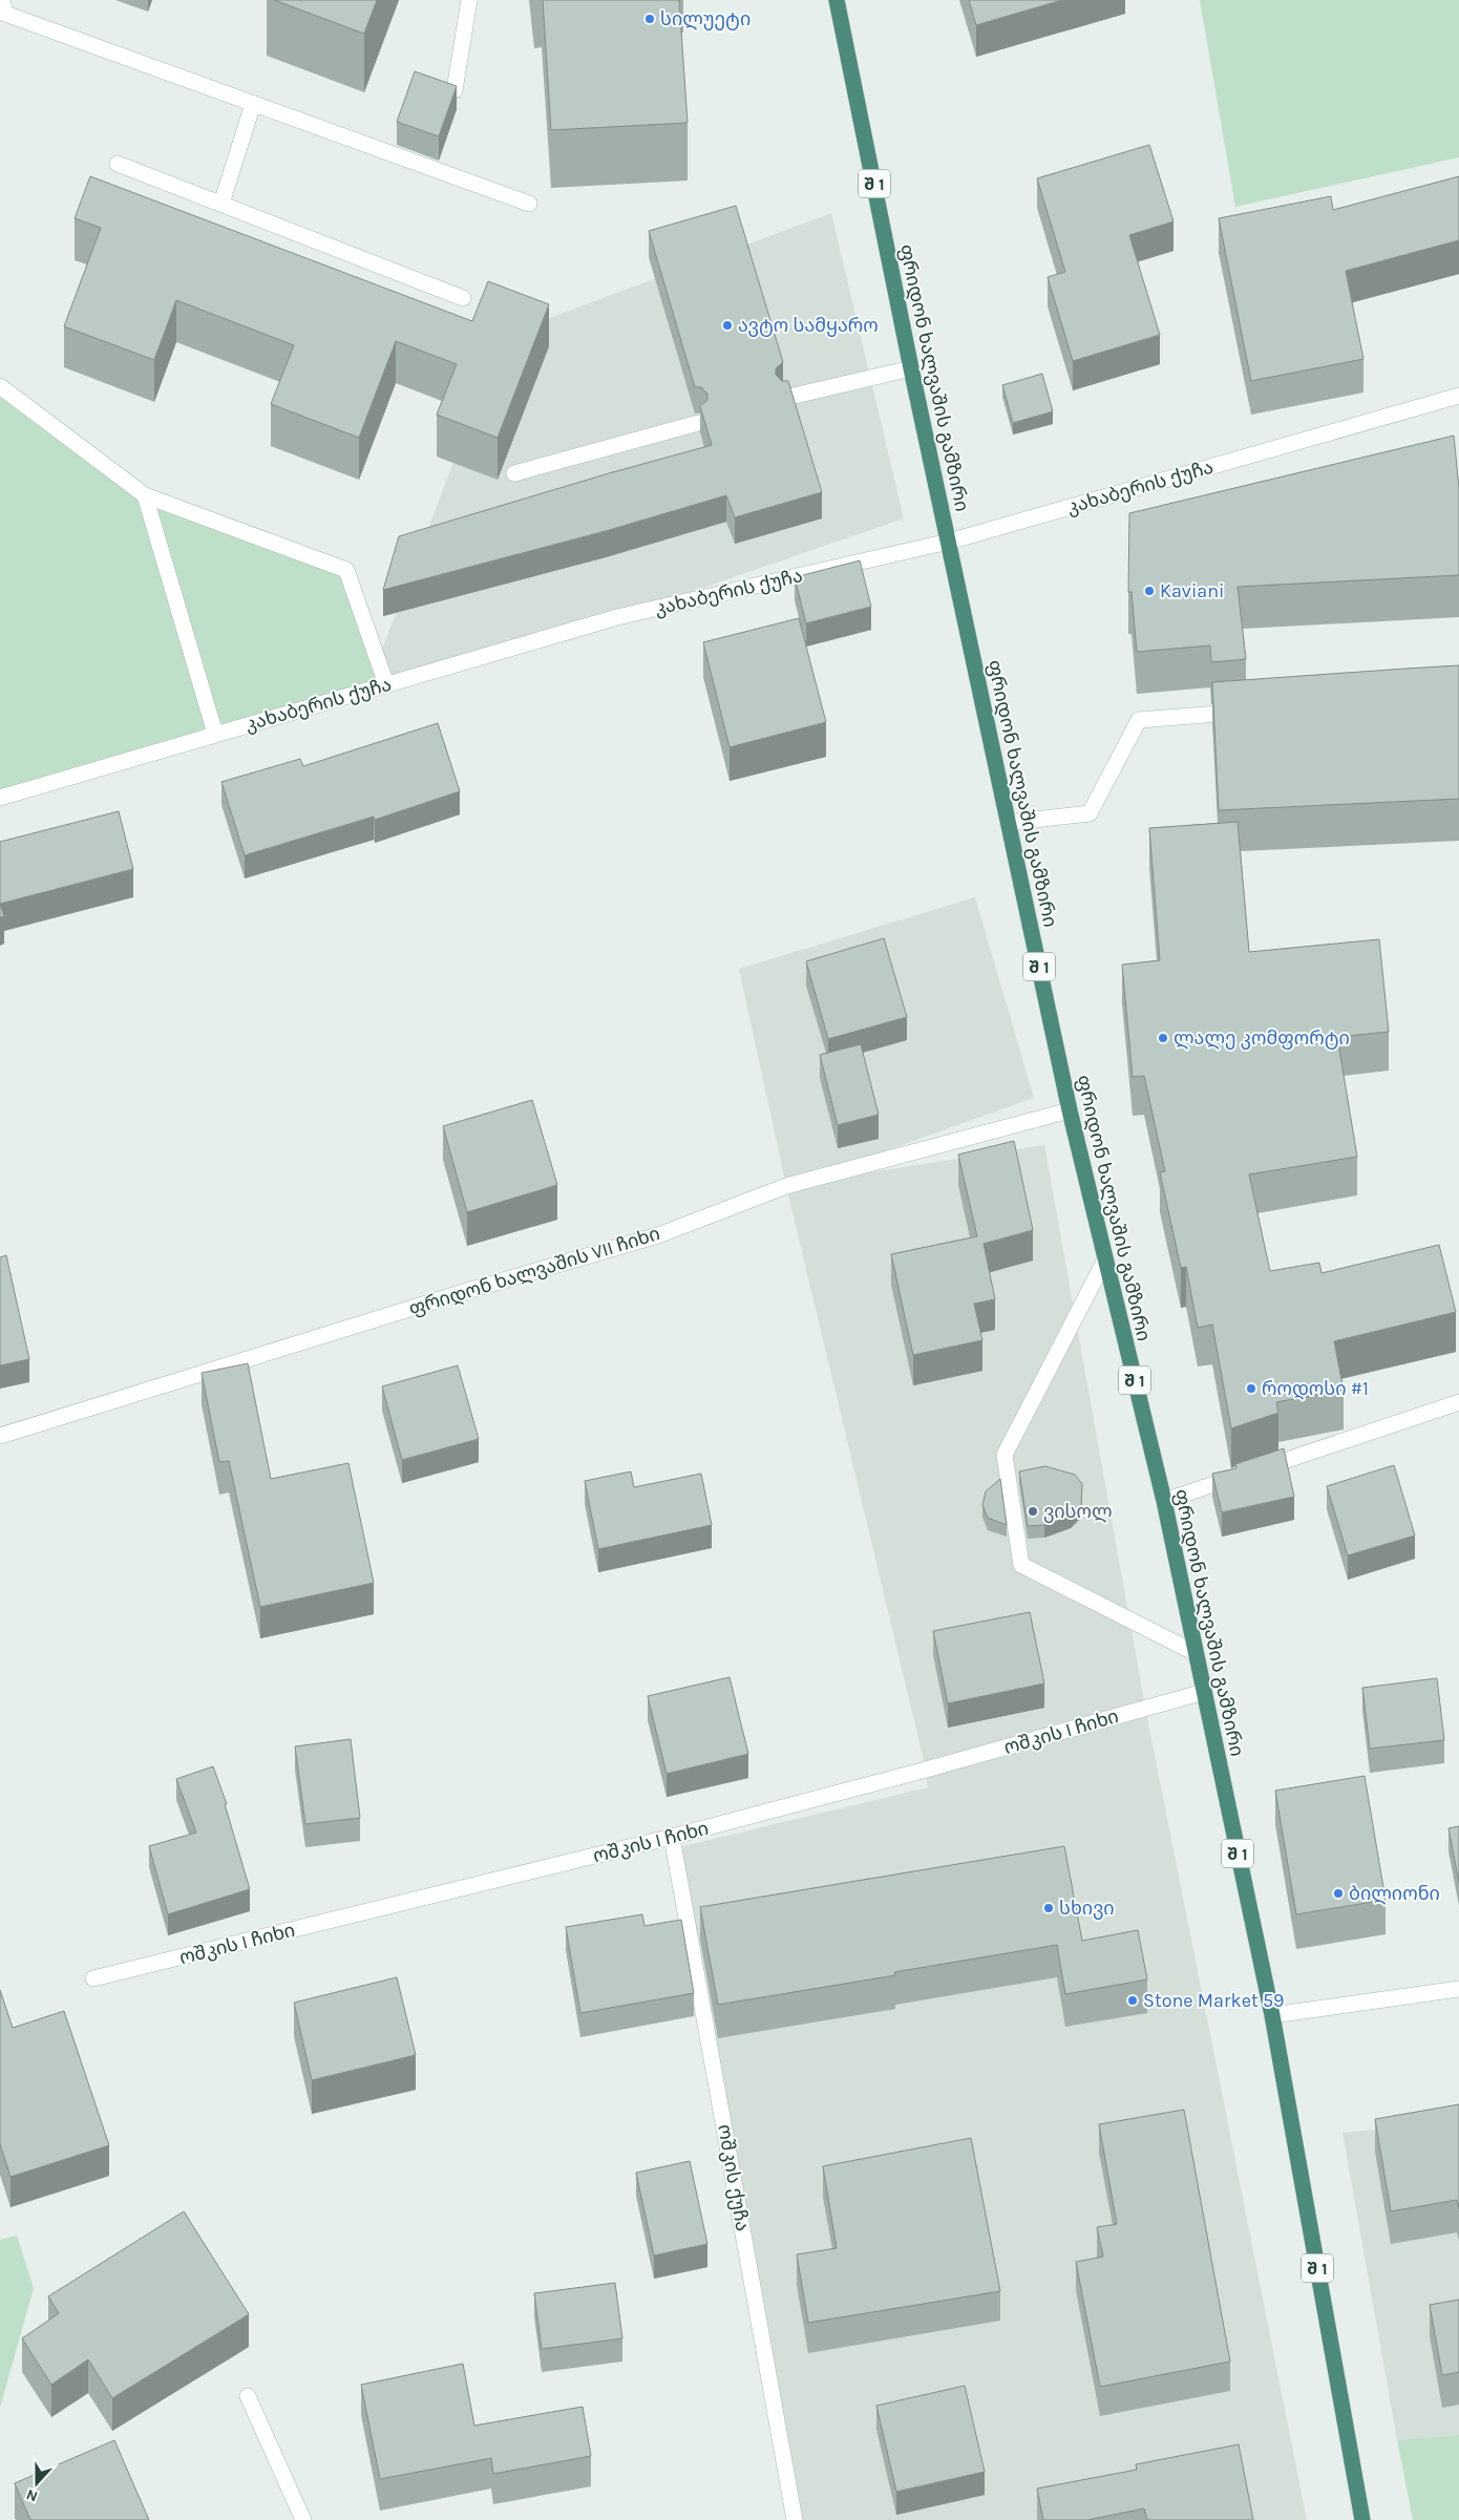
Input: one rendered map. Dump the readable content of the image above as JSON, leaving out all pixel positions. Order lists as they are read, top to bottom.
{
  "streets": {
    "highway": ["შ 1", "ფრიდონ ხალვაშის გამზირი"],
    "street": [
      "კახაბერის ქუჩა",
      "ფრიდონ ხალვაშის VII ჩიხი",
      "ოშკის I ჩიხი",
      "ოშკის ქუჩა"
    ]
  },
  "crossings": [
    ["ფრიდონ ხალვაშის გამზირი", "კახაბერის ქუჩა"],
    ["ფრიდონ ხალვაშის გამზირი", "ფრიდონ ხალვაშის VII ჩიხი"],
    ["ფრიდონ ხალვაშის გამზირი", "ოშკის I ჩიხი"],
    ["ოშკის I ჩიხი", "ოშკის ქუჩა"]
  ],
  "places": [
    "სილუეტი",
    "ავტო სამყარო",
    "Kaviani",
    "ლალე კომფორტი",
    "როდოსი #1",
    "ვისოლ",
    "ბილიონი",
    "სხივი",
    "Stone Market 59"
  ],
  "north": "bottom"
}
